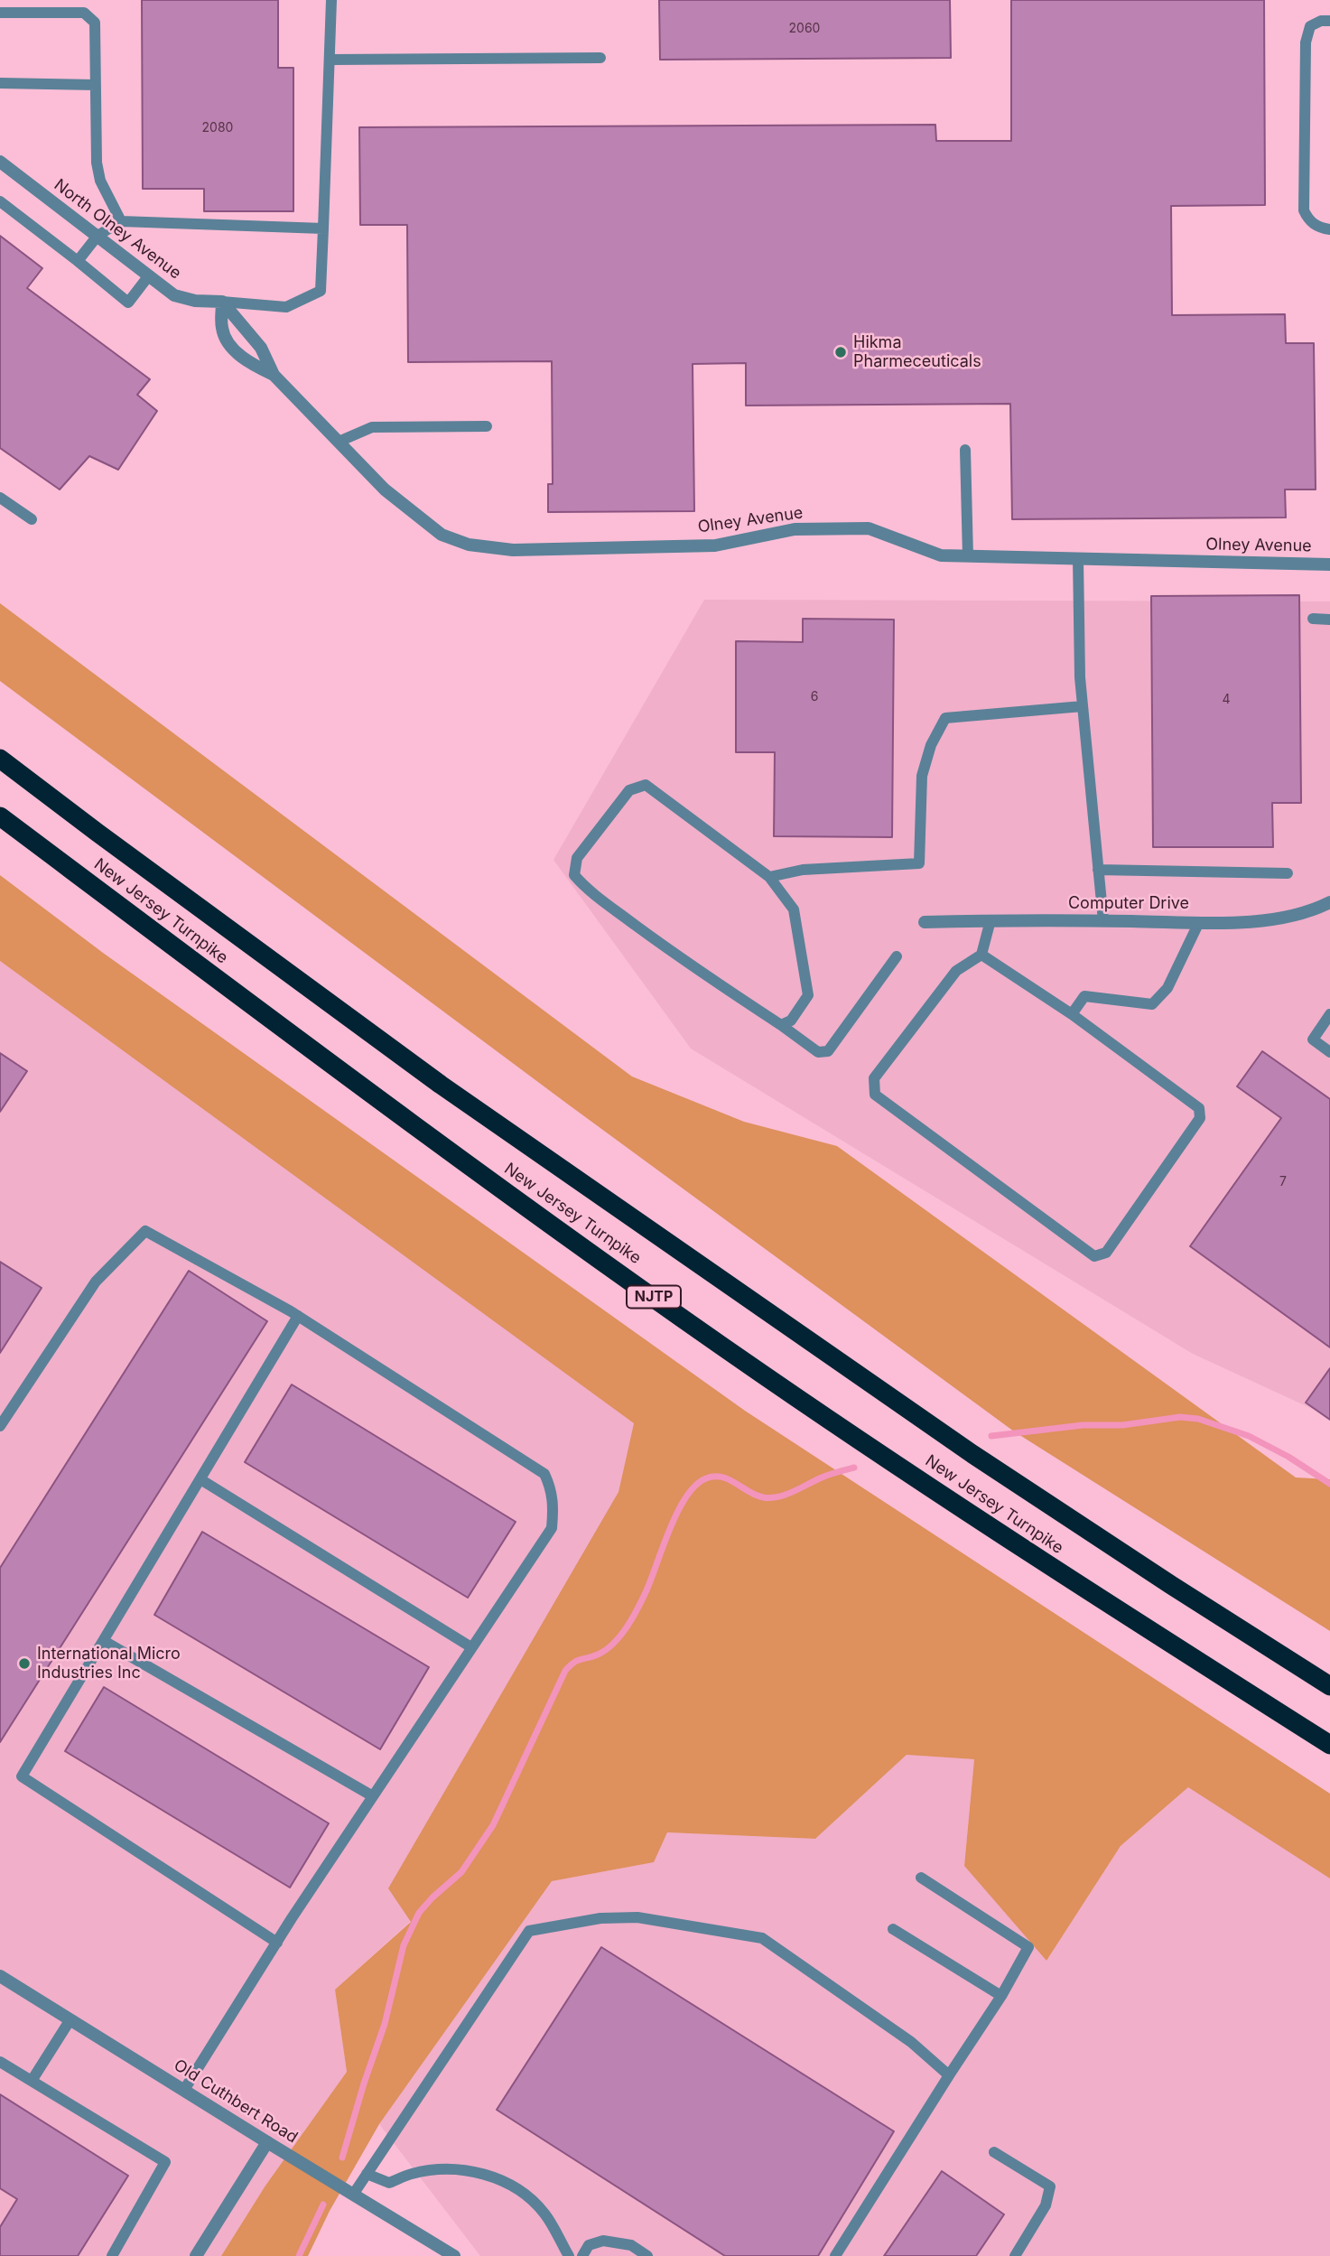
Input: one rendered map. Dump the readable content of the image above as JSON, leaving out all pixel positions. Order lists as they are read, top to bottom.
{
  "streets": {
    "highway": ["New Jersey Turnpike", "NJTP"],
    "street": [
      "North Olney Avenue",
      "Olney Avenue",
      "Computer Drive",
      "Old Cuthbert Road"
    ]
  },
  "crossings": [
    ["North Olney Avenue", "Olney Avenue"]
  ],
  "places": ["Hikma Pharmeceuticals", "International Micro Industries Inc"],
  "house_numbers": [
    "2060",
    "2080",
    "6",
    "4",
    "7"
  ]
}
